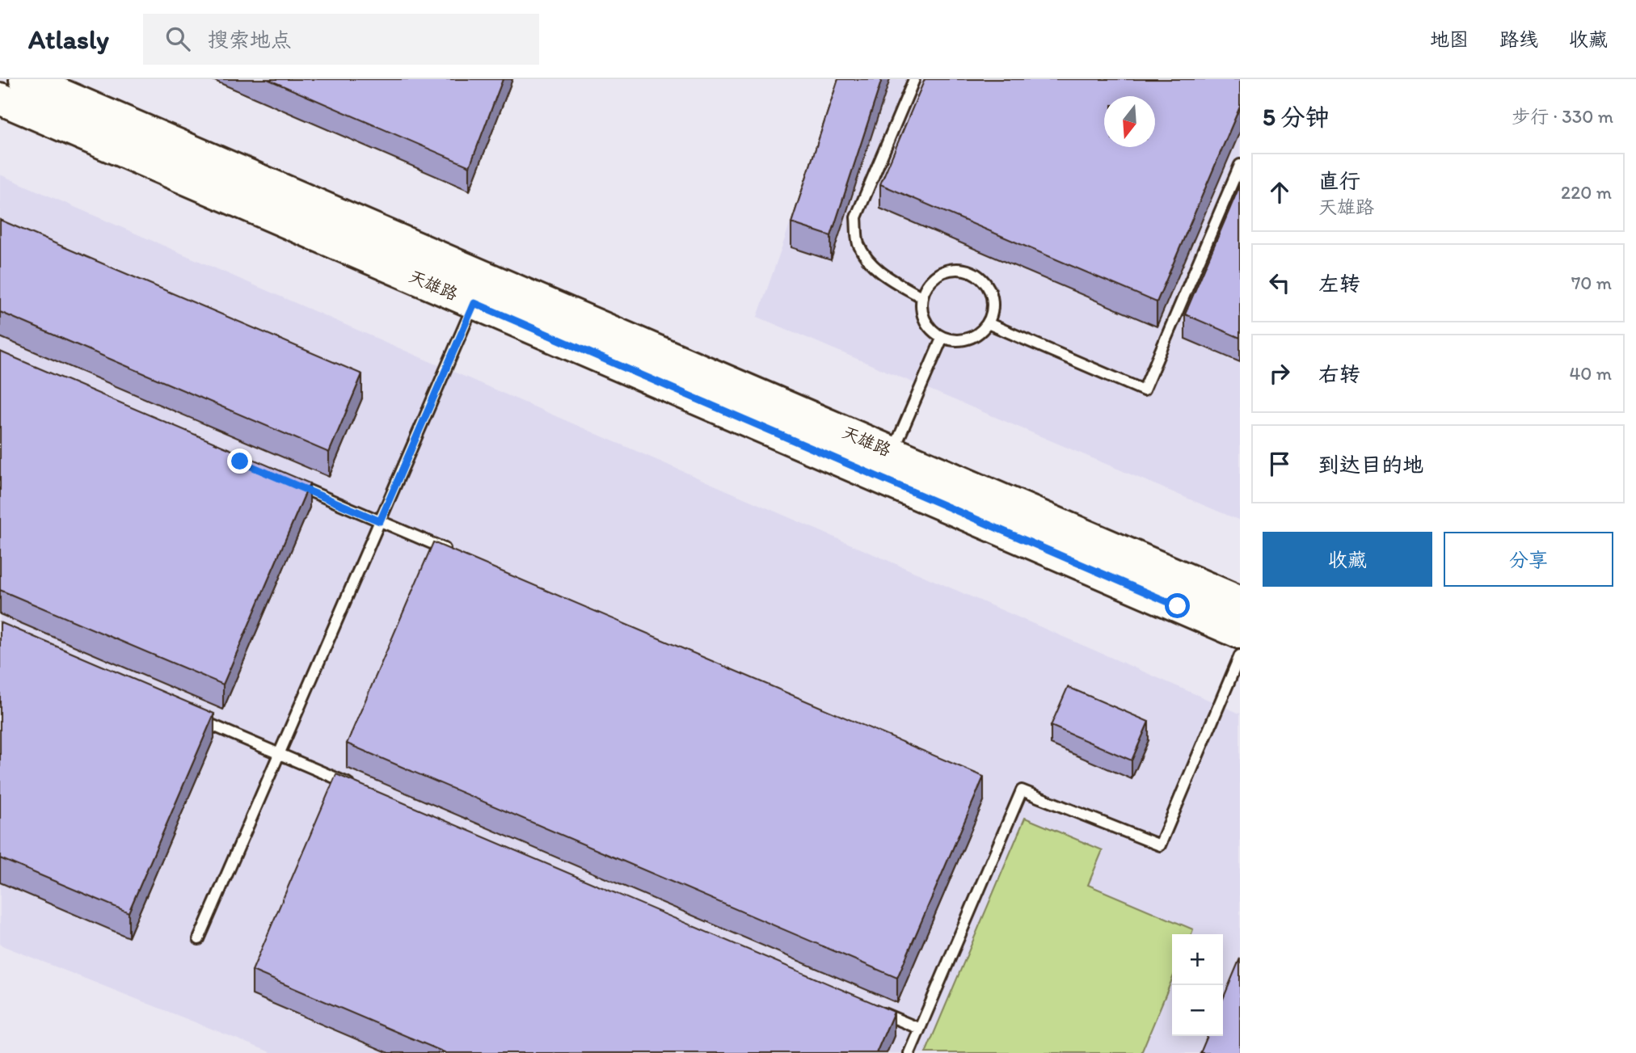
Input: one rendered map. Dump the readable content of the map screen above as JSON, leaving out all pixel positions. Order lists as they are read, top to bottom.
{
  "streets": {
    "main road": ["天雄路"]
  },
  "north": "bottom",
  "page": {
    "header": "Atlasly",
    "search": "搜索地点",
    "nav": ["地图", "路线", "收藏"],
    "heading": ["5 分钟", "步行 · 330 m"],
    "list": [
      ["直行", "天雄路", "220 m"],
      ["左转", "70 m"],
      ["右转", "40 m"],
      "到达目的地"
    ],
    "buttons": ["收藏", "分享"],
    "map_buttons": ["+", "−"]
  }
}
